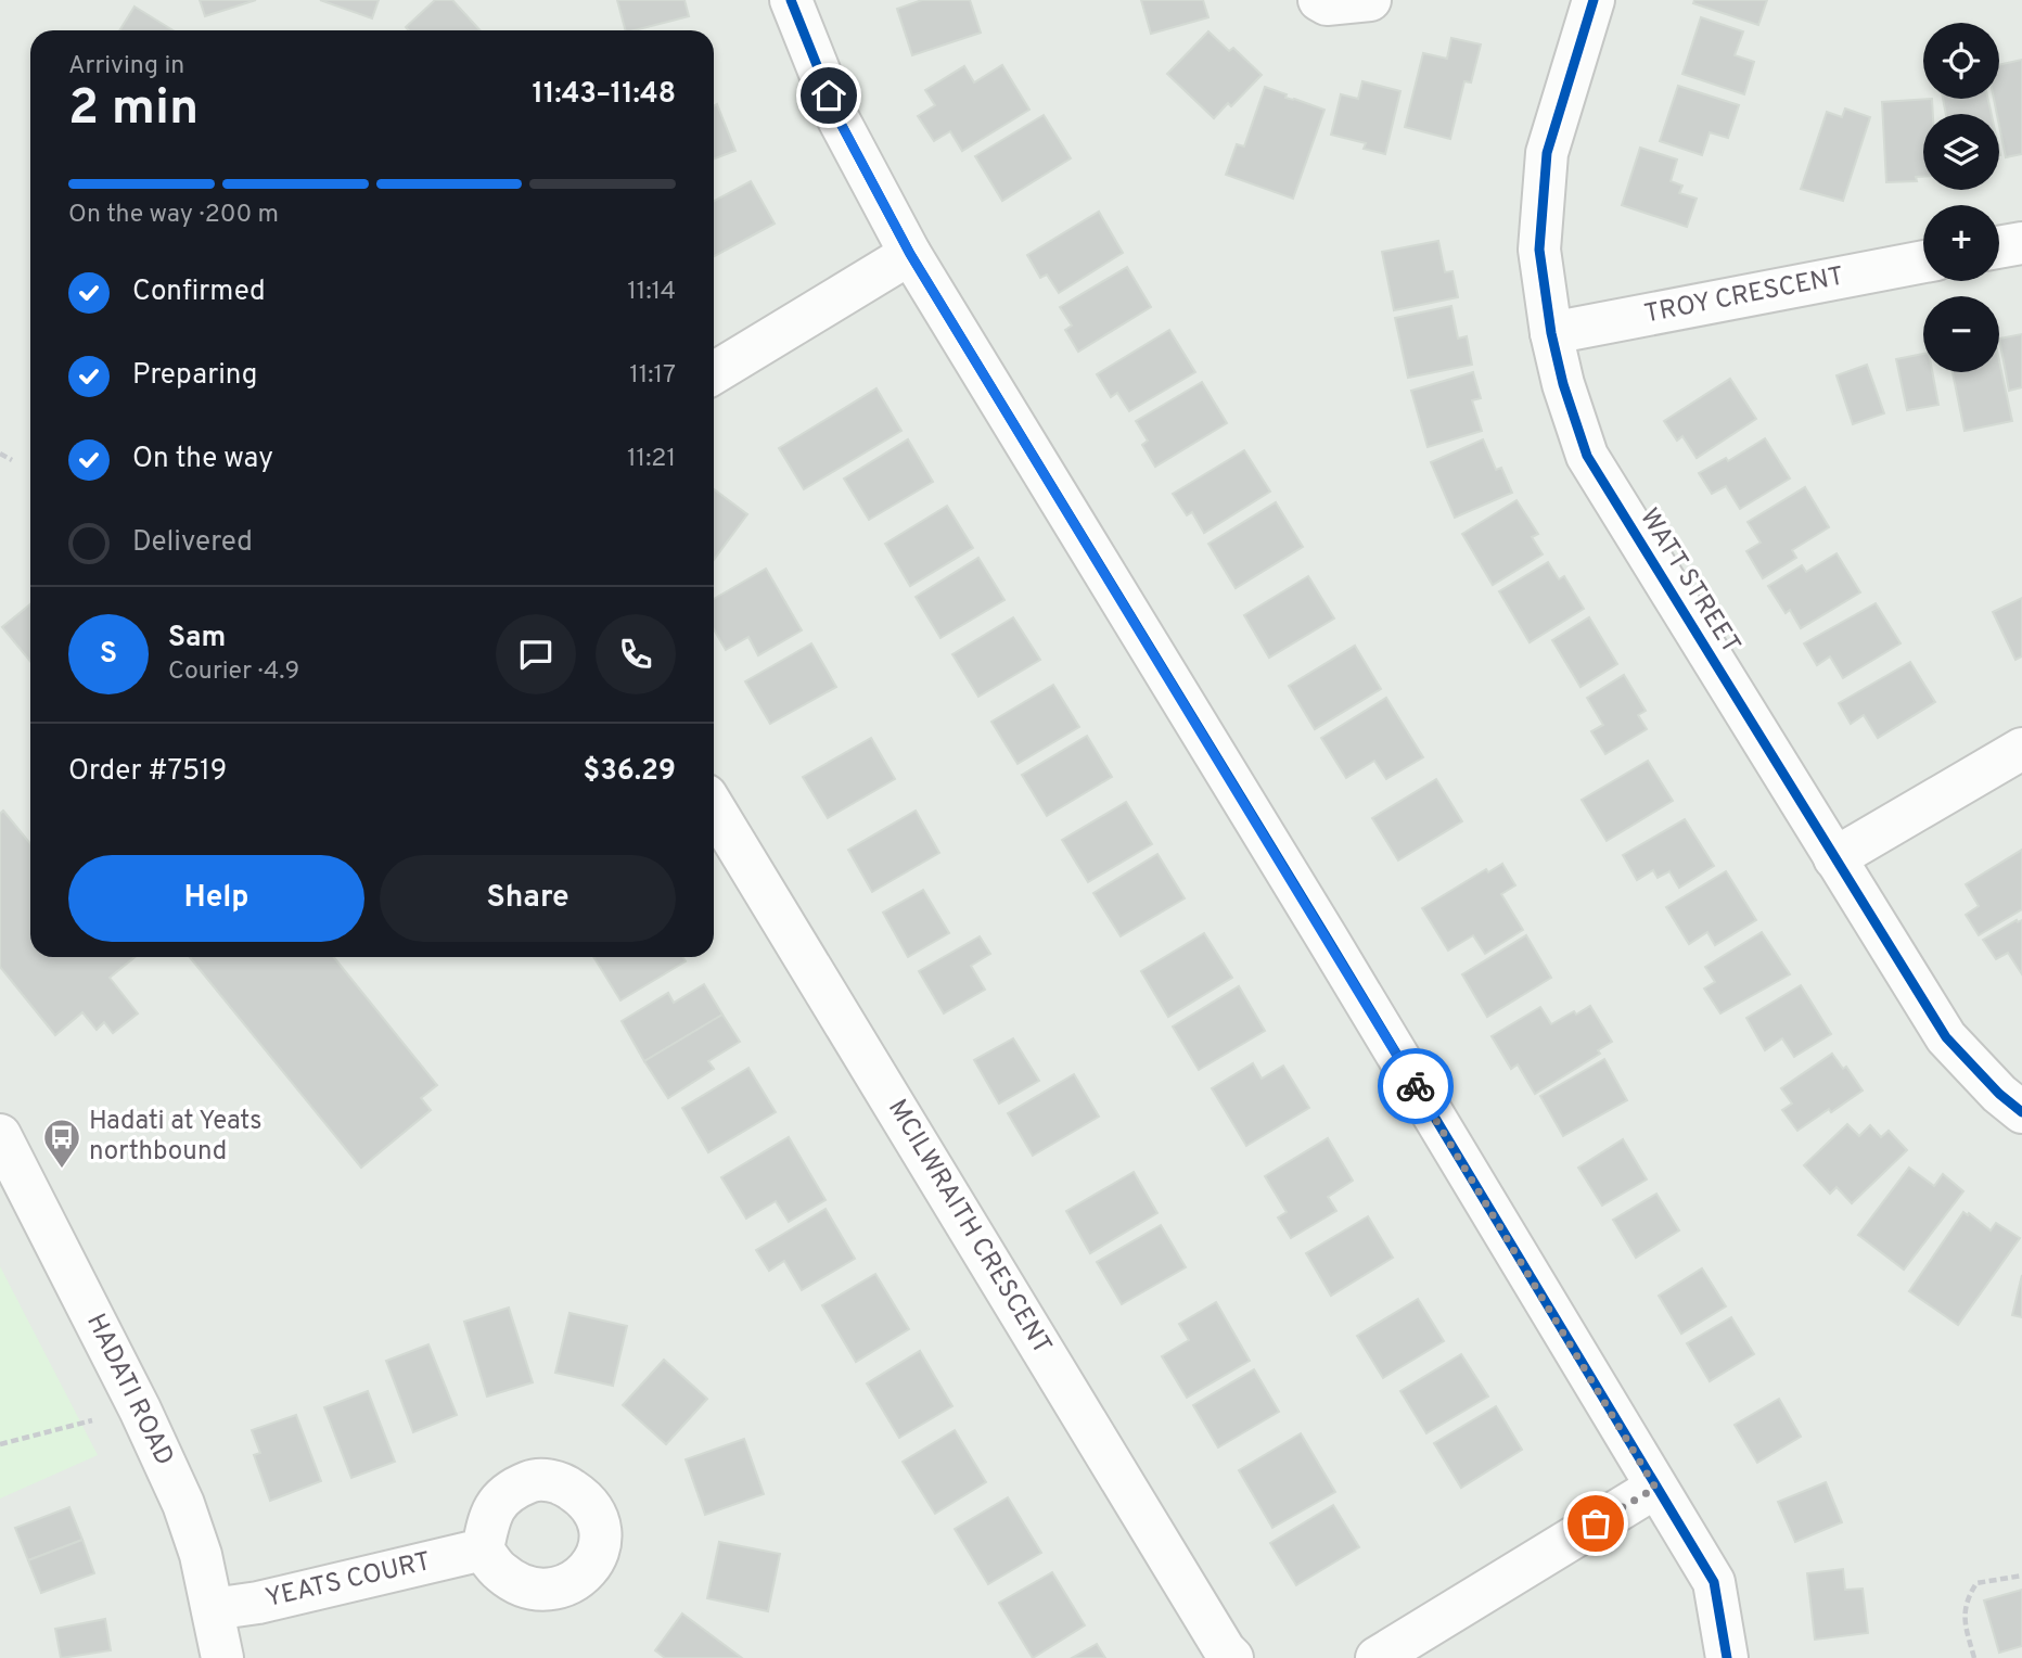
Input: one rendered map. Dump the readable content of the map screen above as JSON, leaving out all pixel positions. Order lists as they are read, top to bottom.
{
  "streets": {
    "street": [
      "TROY CRESCENT",
      "WATT STREET",
      "MCILWRAITH CRESCENT",
      "HADATI ROAD",
      "YEATS COURT"
    ]
  },
  "crossings": [
    ["TROY CRESCENT", "WATT STREET"],
    ["HADATI ROAD", "YEATS COURT"]
  ],
  "places": {
    "bus stop": ["Hadati at Yeats northbound"]
  },
  "page": {
    "map_buttons": ["+", "−"],
    "heading": ["2 min", "Arriving in", "11:43–11:48"],
    "panel": [
      "Sam",
      "Courier · 4.9",
      "Order #7519",
      "$36.29"
    ],
    "bar": "On the way · 200 m",
    "list": [
      ["Confirmed", "11:14"],
      ["Preparing", "11:17"],
      ["On the way", "11:21"],
      "Delivered"
    ],
    "round": "S",
    "buttons": ["Help", "Share"]
  }
}
